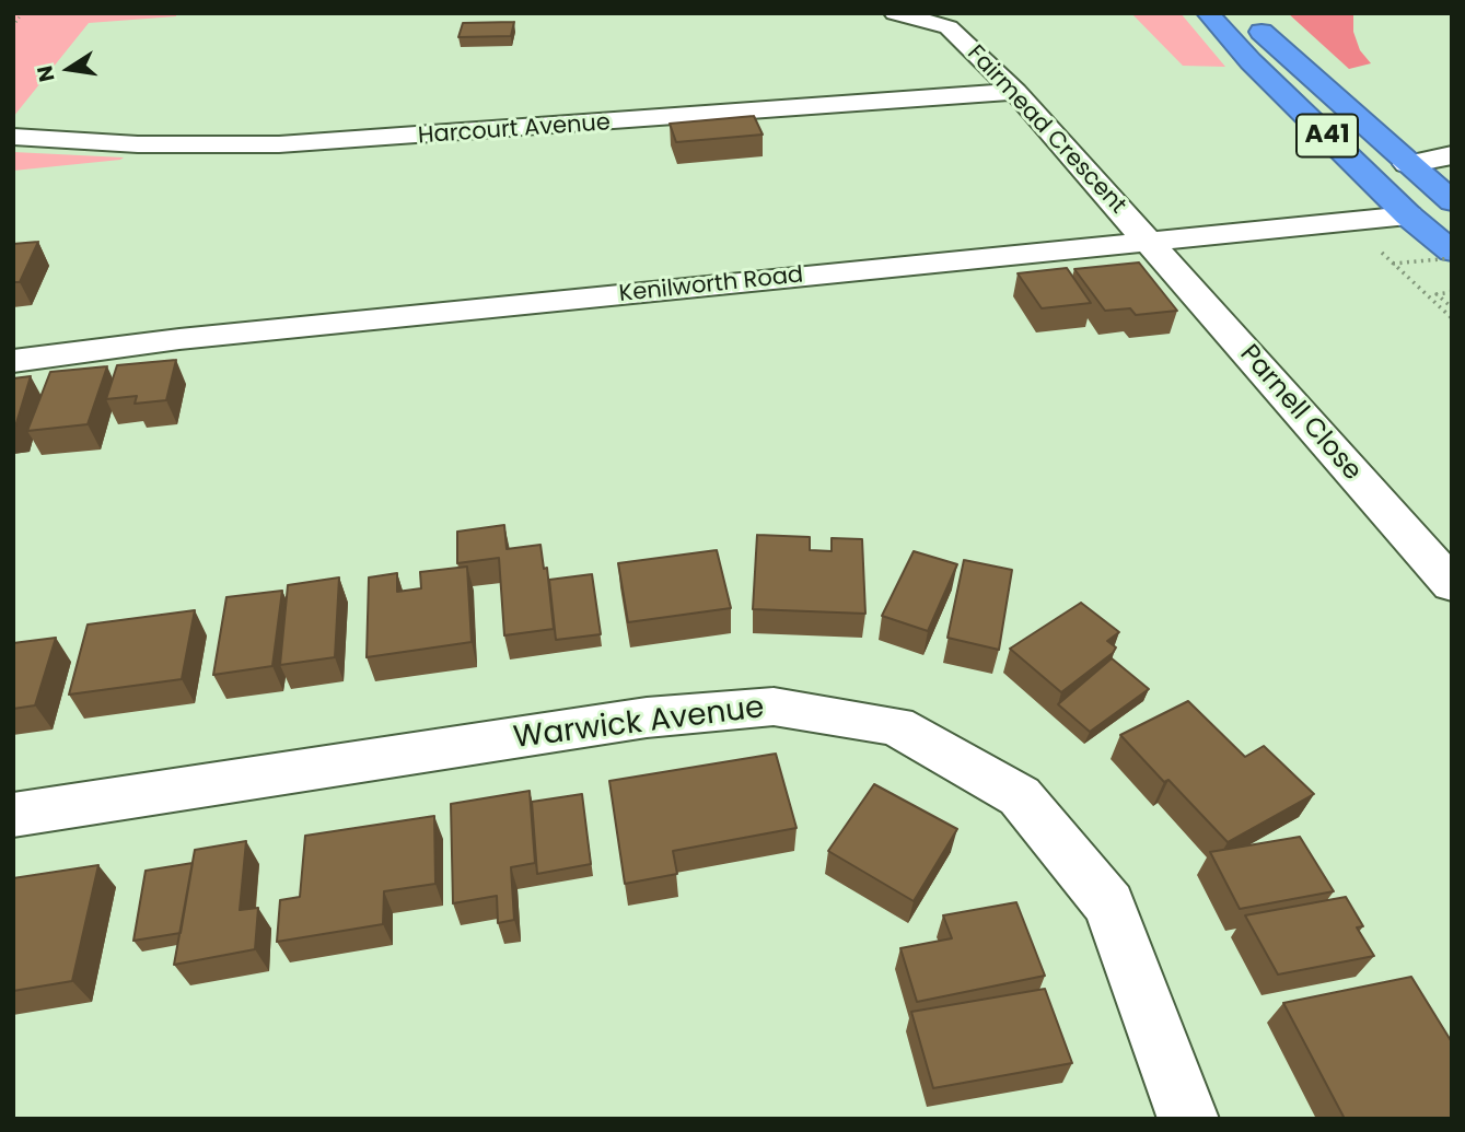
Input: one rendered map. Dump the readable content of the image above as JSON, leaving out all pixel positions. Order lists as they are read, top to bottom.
{
  "streets": {
    "highway": ["A41"],
    "street": [
      "Harcourt Avenue",
      "Fairmead Crescent",
      "Kenilworth Road",
      "Parnell Close",
      "Warwick Avenue"
    ]
  },
  "crossings": [
    ["Harcourt Avenue", "Fairmead Crescent"],
    ["Fairmead Crescent", "Kenilworth Road"],
    ["Fairmead Crescent", "Parnell Close"],
    ["A41", "Kenilworth Road"],
    ["Kenilworth Road", "Parnell Close"]
  ],
  "north": "left"
}
